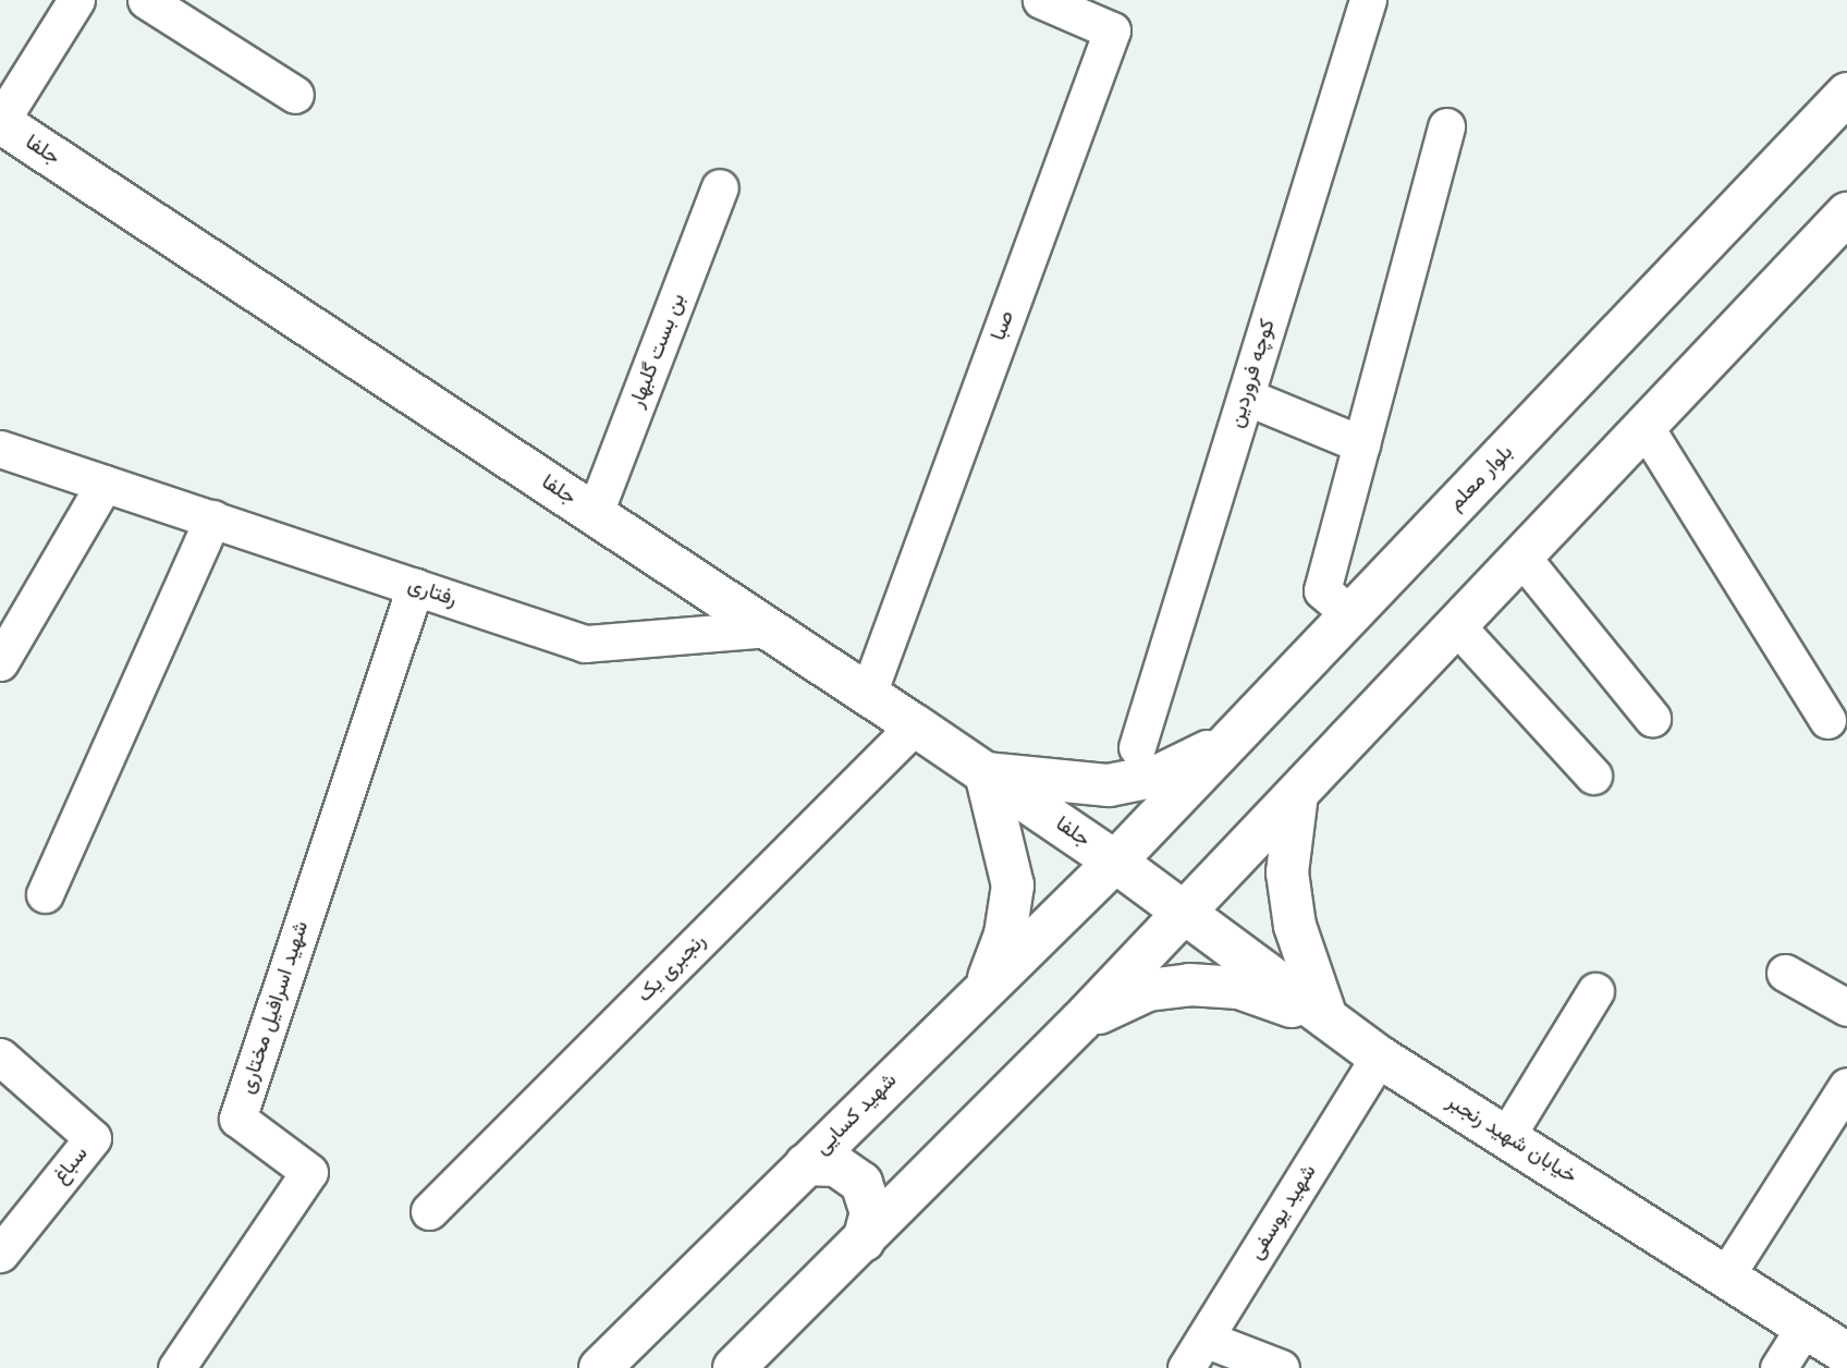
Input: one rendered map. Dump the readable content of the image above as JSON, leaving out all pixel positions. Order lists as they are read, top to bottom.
{
  "streets": {
    "main road": [
      "جلفا",
      "بلوار معلم",
      "شهید کسایی",
      "خیابان شهید رنجبر"
    ],
    "street": [
      "صبا",
      "بن بست گلبهار",
      "کوچه فروردین",
      "رفتاری",
      "رنجبری یک",
      "شهید اسرافیل مختاری",
      "سباغ",
      "شهید یوسفی"
    ]
  },
  "crossings": [
    ["جلفا", "صبا"],
    ["جلفا", "بن بست گلبهار"],
    ["جلفا", "بلوار معلم"],
    ["جلفا", "رفتاری"],
    ["جلفا", "رنجبری یک"],
    ["جلفا", "شهید کسایی"],
    ["جلفا", "خیابان شهید رنجبر"],
    ["بلوار معلم", "شهید کسایی"],
    ["رفتاری", "شهید اسرافیل مختاری"],
    ["خیابان شهید رنجبر", "شهید یوسفی"]
  ]
}
